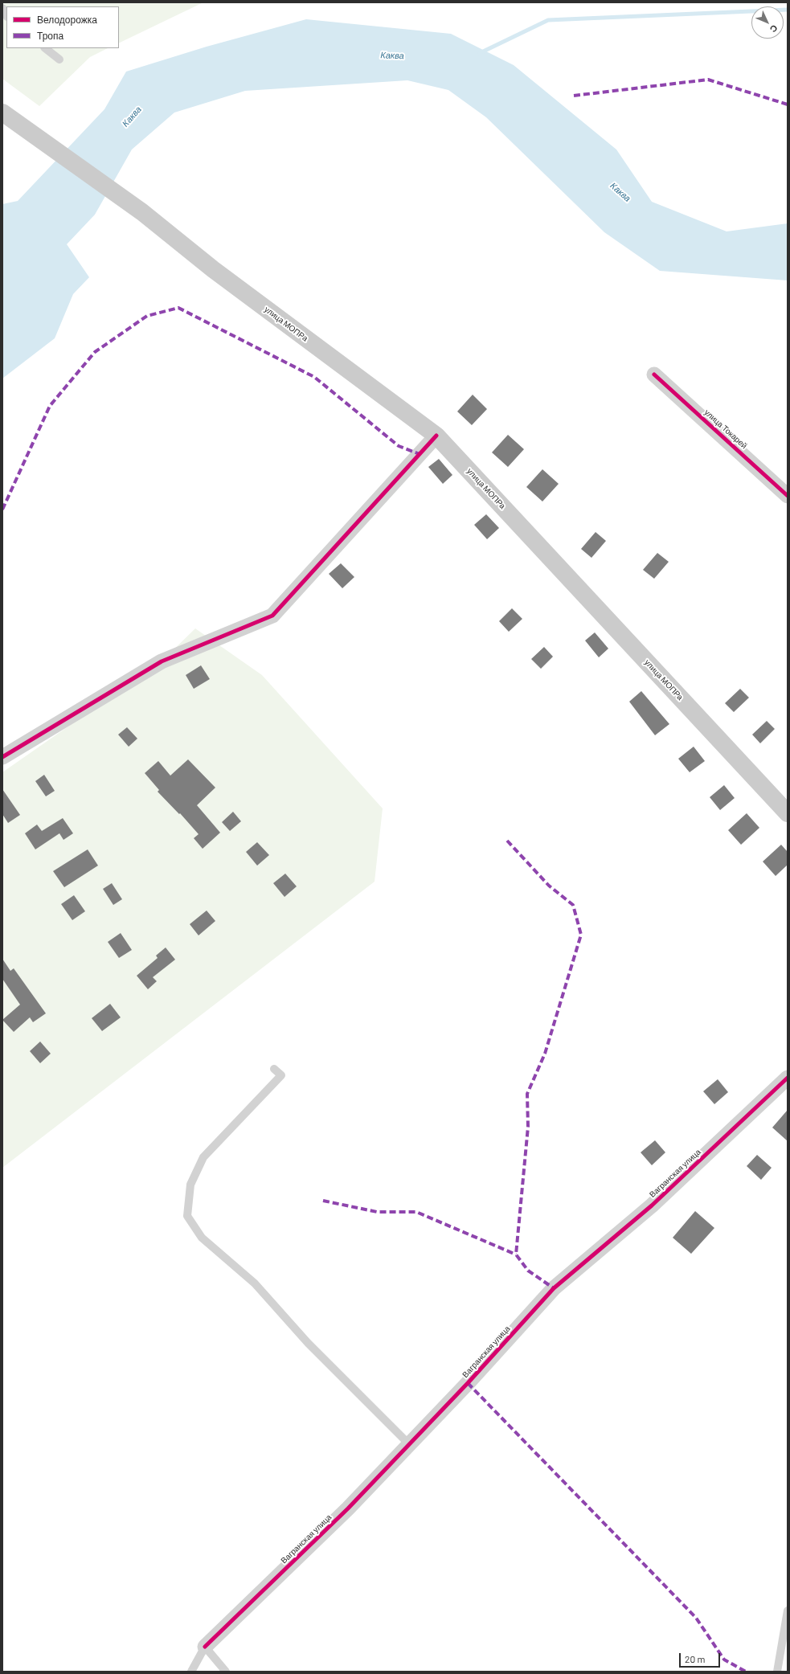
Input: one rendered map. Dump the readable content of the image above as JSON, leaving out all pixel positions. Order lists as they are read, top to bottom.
{
  "streets": {
    "main road": ["улица МОПРа"],
    "street": ["улица Токарей", "Вагранская улица"]
  },
  "water": ["Каква"],
  "legend": ["Велодорожка", "Тропа"],
  "scale_bar": "20 m",
  "north": "bottom right"
}
